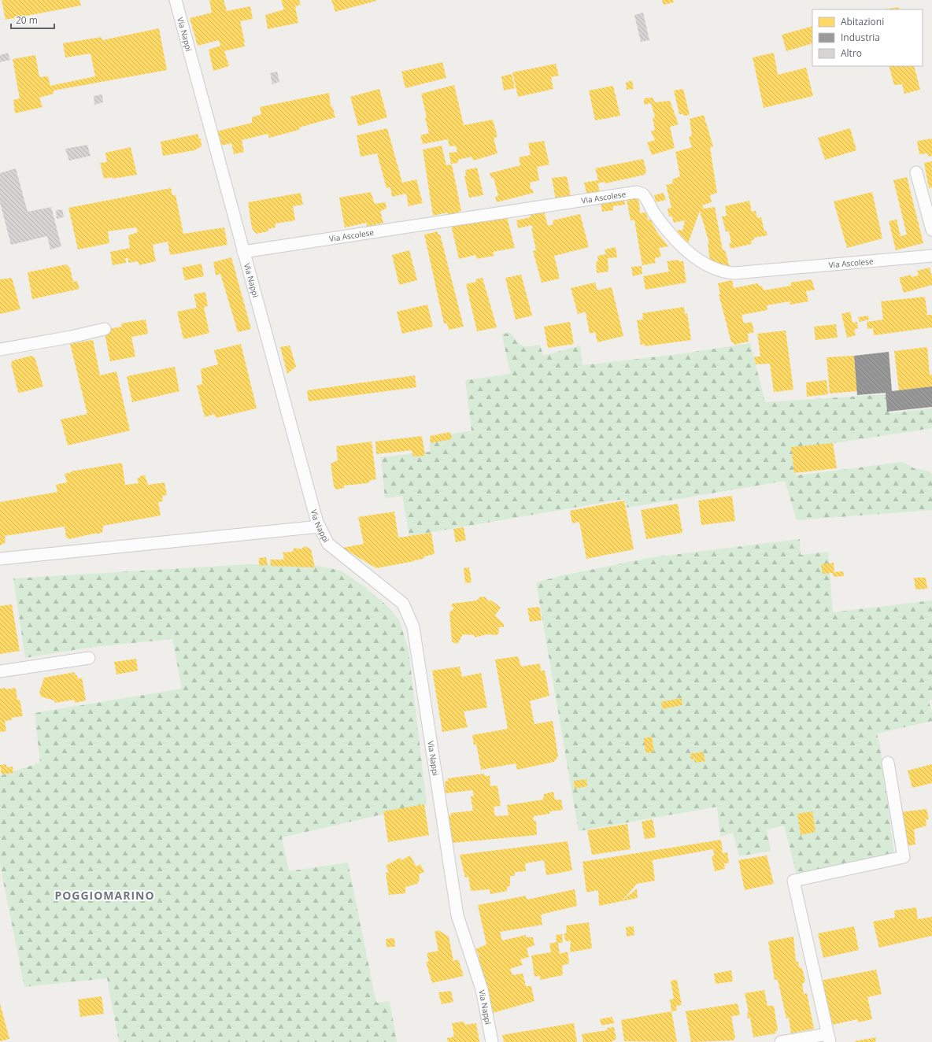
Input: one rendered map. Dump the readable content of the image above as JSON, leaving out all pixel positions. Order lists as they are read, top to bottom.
{
  "streets": {
    "street": ["Via Nappi", "Via Ascolese"]
  },
  "crossings": [
    ["Via Nappi", "Via Ascolese"]
  ],
  "districts": ["POGGIOMARINO"],
  "legend": ["Abitazioni", "Industria", "Altro"],
  "scale_bar": "20 m"
}
